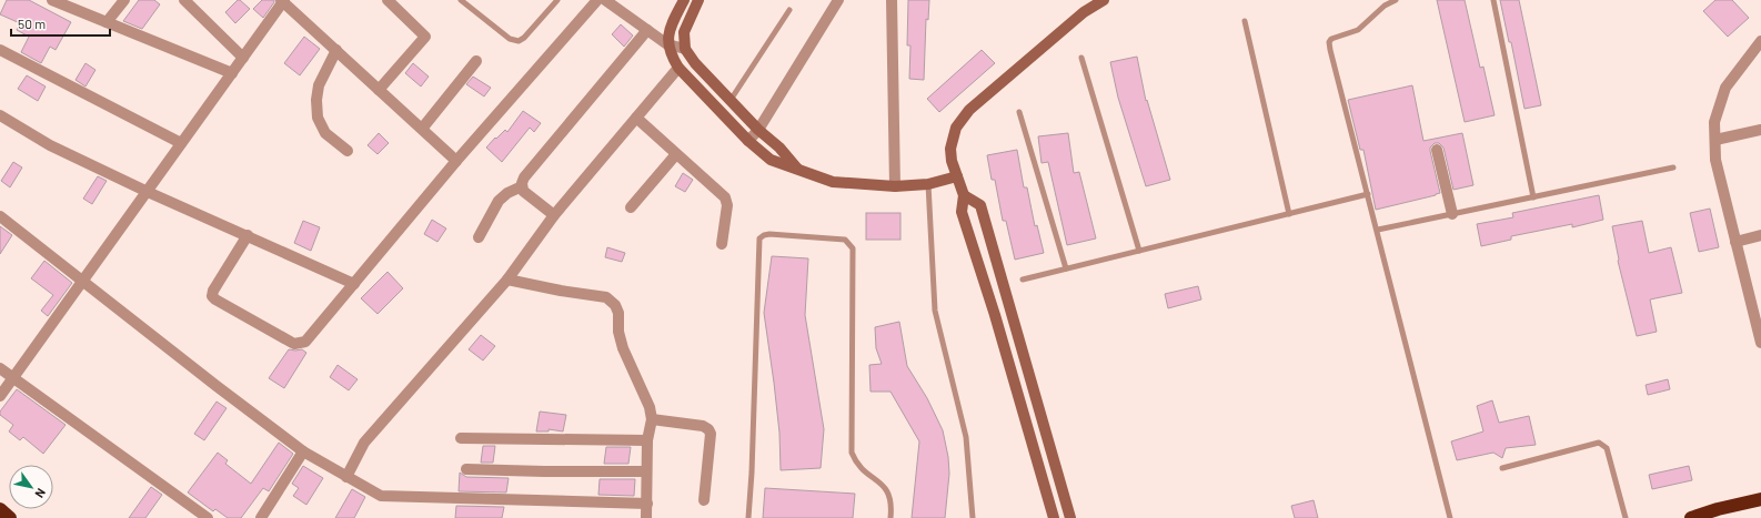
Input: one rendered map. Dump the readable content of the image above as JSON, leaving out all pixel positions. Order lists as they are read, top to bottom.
{
  "scale_bar": "50 m",
  "north": "bottom right"
}
